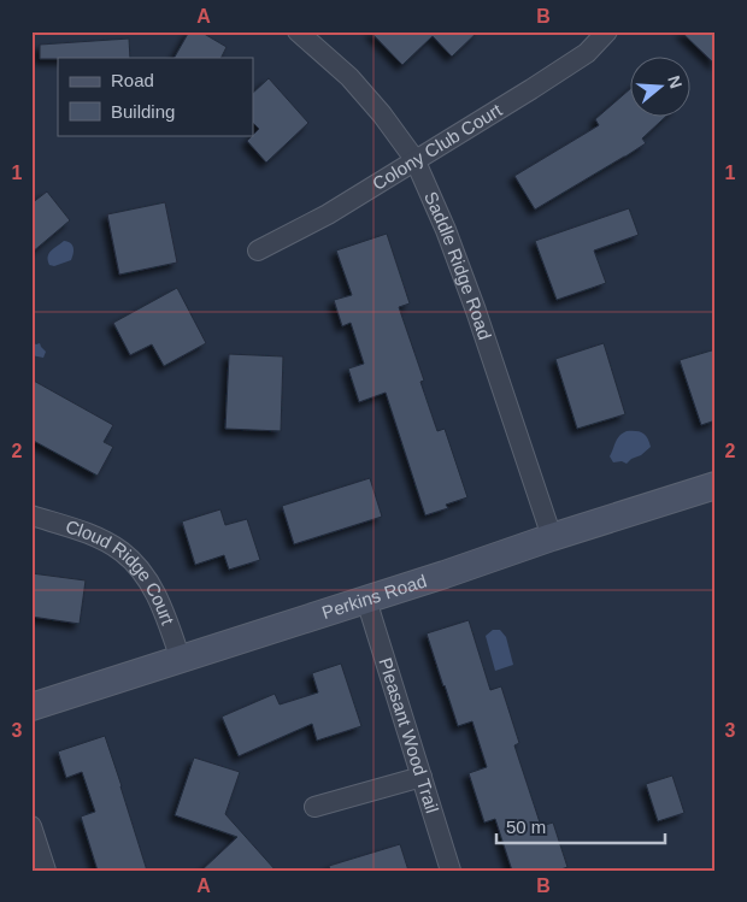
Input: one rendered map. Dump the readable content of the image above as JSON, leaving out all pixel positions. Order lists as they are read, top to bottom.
{
  "streets": {
    "main road": ["Perkins Road"],
    "street": [
      "Colony Club Court",
      "Saddle Ridge Road",
      "Cloud Ridge Court",
      "Pleasant Wood Trail"
    ]
  },
  "crossings": [
    ["Colony Club Court", "Saddle Ridge Road"],
    ["Saddle Ridge Road", "Perkins Road"],
    ["Cloud Ridge Court", "Perkins Road"],
    ["Perkins Road", "Pleasant Wood Trail"]
  ],
  "legend": ["Road", "Building"],
  "scale_bar": "50 m",
  "north": "right",
  "grid": {
    "columns": ["A", "B"],
    "rows": ["1", "2", "3"]
  }
}
